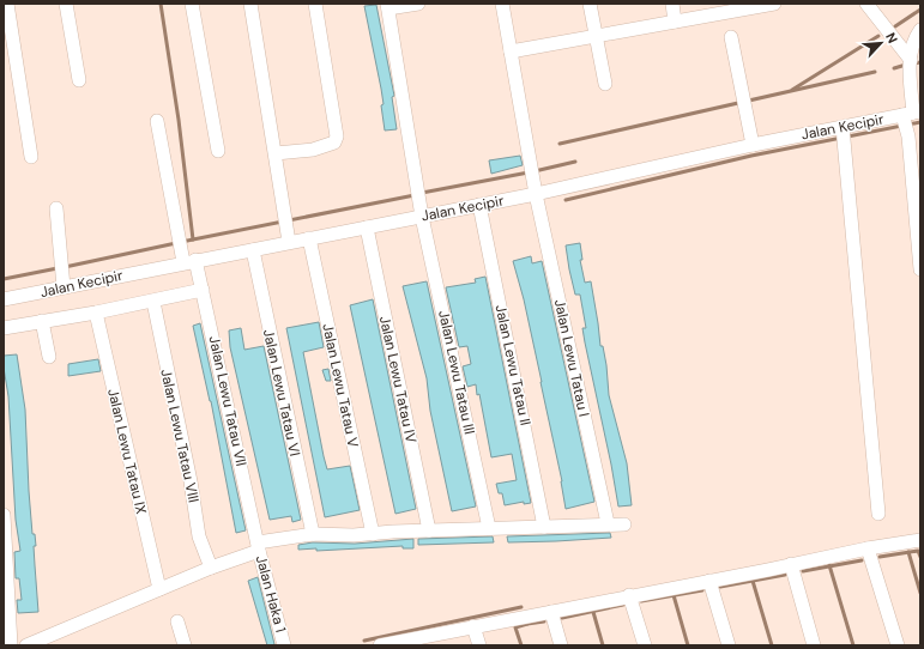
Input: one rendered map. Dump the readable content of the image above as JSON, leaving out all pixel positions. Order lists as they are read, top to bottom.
{
  "streets": {
    "street": [
      "Jalan Kecipir",
      "Jalan Lewu Tatau I",
      "Jalan Lewu Tatau II",
      "Jalan Lewu Tatau III",
      "Jalan Lewu Tatau IV",
      "Jalan Lewu Tatau V",
      "Jalan Lewu Tatau VI",
      "Jalan Lewu Tatau VII",
      "Jalan Lewu Tatau VIII",
      "Jalan Lewu Tatau IX",
      "Jalan Haka 1"
    ]
  },
  "crossings": [
    ["Jalan Kecipir", "Jalan Lewu Tatau I"],
    ["Jalan Kecipir", "Jalan Lewu Tatau II"],
    ["Jalan Kecipir", "Jalan Lewu Tatau III"],
    ["Jalan Kecipir", "Jalan Lewu Tatau IV"],
    ["Jalan Kecipir", "Jalan Lewu Tatau V"],
    ["Jalan Kecipir", "Jalan Lewu Tatau VI"],
    ["Jalan Kecipir", "Jalan Lewu Tatau VII"],
    ["Jalan Lewu Tatau VII", "Jalan Haka 1"]
  ],
  "north": "top right"
}
